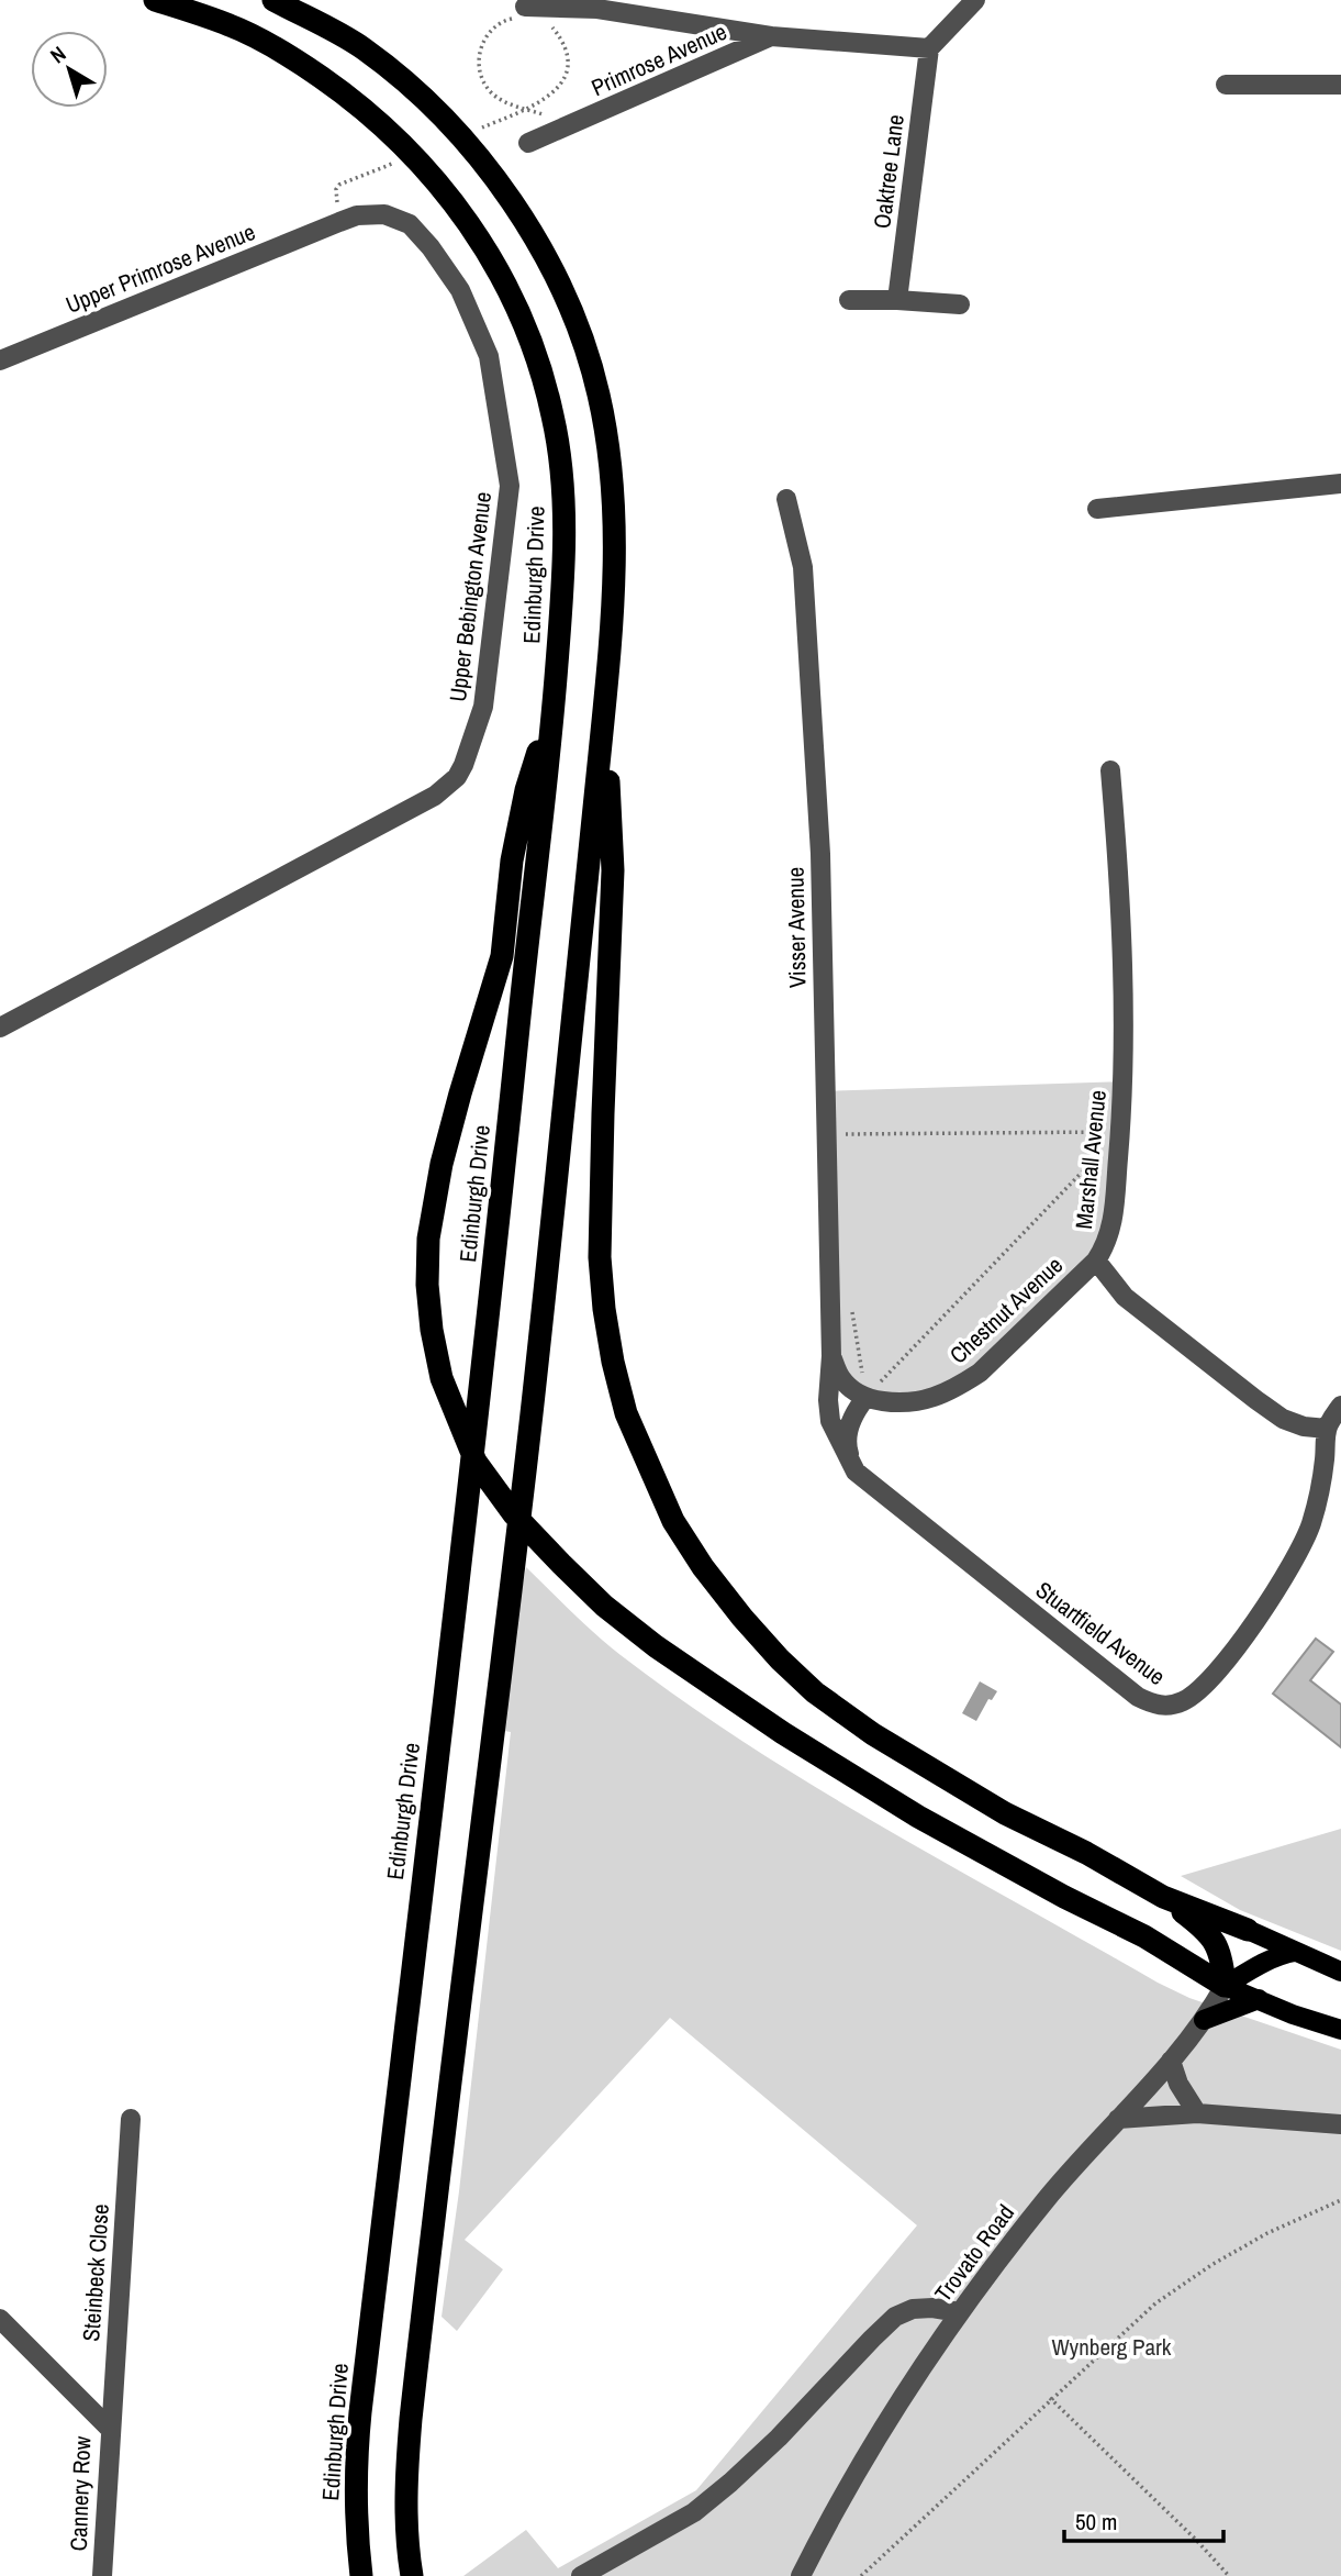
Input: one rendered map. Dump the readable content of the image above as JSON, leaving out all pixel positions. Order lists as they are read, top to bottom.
{
  "streets": {
    "highway": ["Edinburgh Drive"],
    "street": [
      "Primrose Avenue",
      "Oaktree Lane",
      "Upper Primrose Avenue",
      "Upper Bebington Avenue",
      "Visser Avenue",
      "Marshall Avenue",
      "Chestnut Avenue",
      "Stuartfield Avenue",
      "Trovato Road",
      "Steinbeck Close",
      "Cannery Row"
    ]
  },
  "crossings": [
    ["Primrose Avenue", "Oaktree Lane"],
    ["Upper Primrose Avenue", "Upper Bebington Avenue"],
    ["Visser Avenue", "Stuartfield Avenue"],
    ["Marshall Avenue", "Chestnut Avenue"],
    ["Marshall Avenue", "Stuartfield Avenue"],
    ["Steinbeck Close", "Cannery Row"]
  ],
  "parks": ["Wynberg Park"],
  "scale_bar": "50 m",
  "north": "top left"
}
